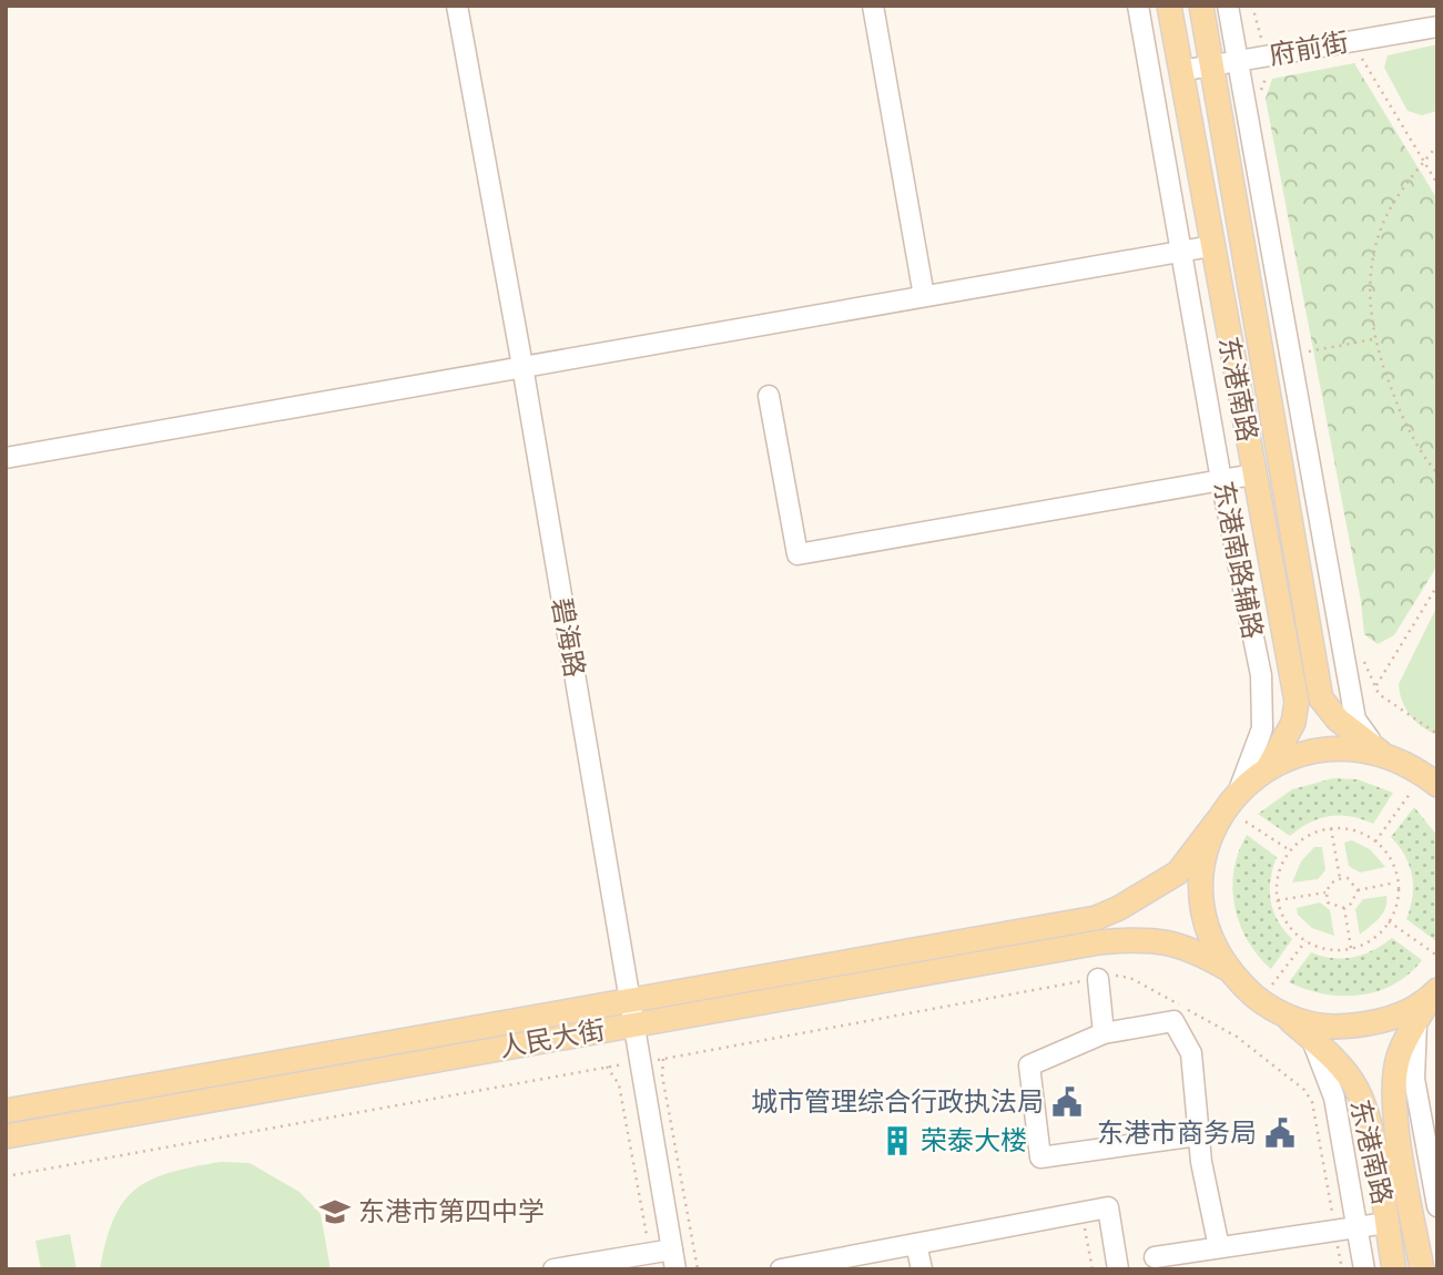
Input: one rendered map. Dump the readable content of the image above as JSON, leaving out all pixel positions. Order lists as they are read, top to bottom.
{
  "streets": {
    "main road": ["东港南路", "人民大街"],
    "street": ["府前街", "东港南路辅路", "碧海路"]
  },
  "crossings": [
    ["府前街", "东港南路"],
    ["碧海路", "人民大街"]
  ],
  "places": {
    "public building": ["城市管理综合行政执法局", "东港市商务局"],
    "building": ["荣泰大楼"],
    "school or university": ["东港市第四中学"]
  }
}
